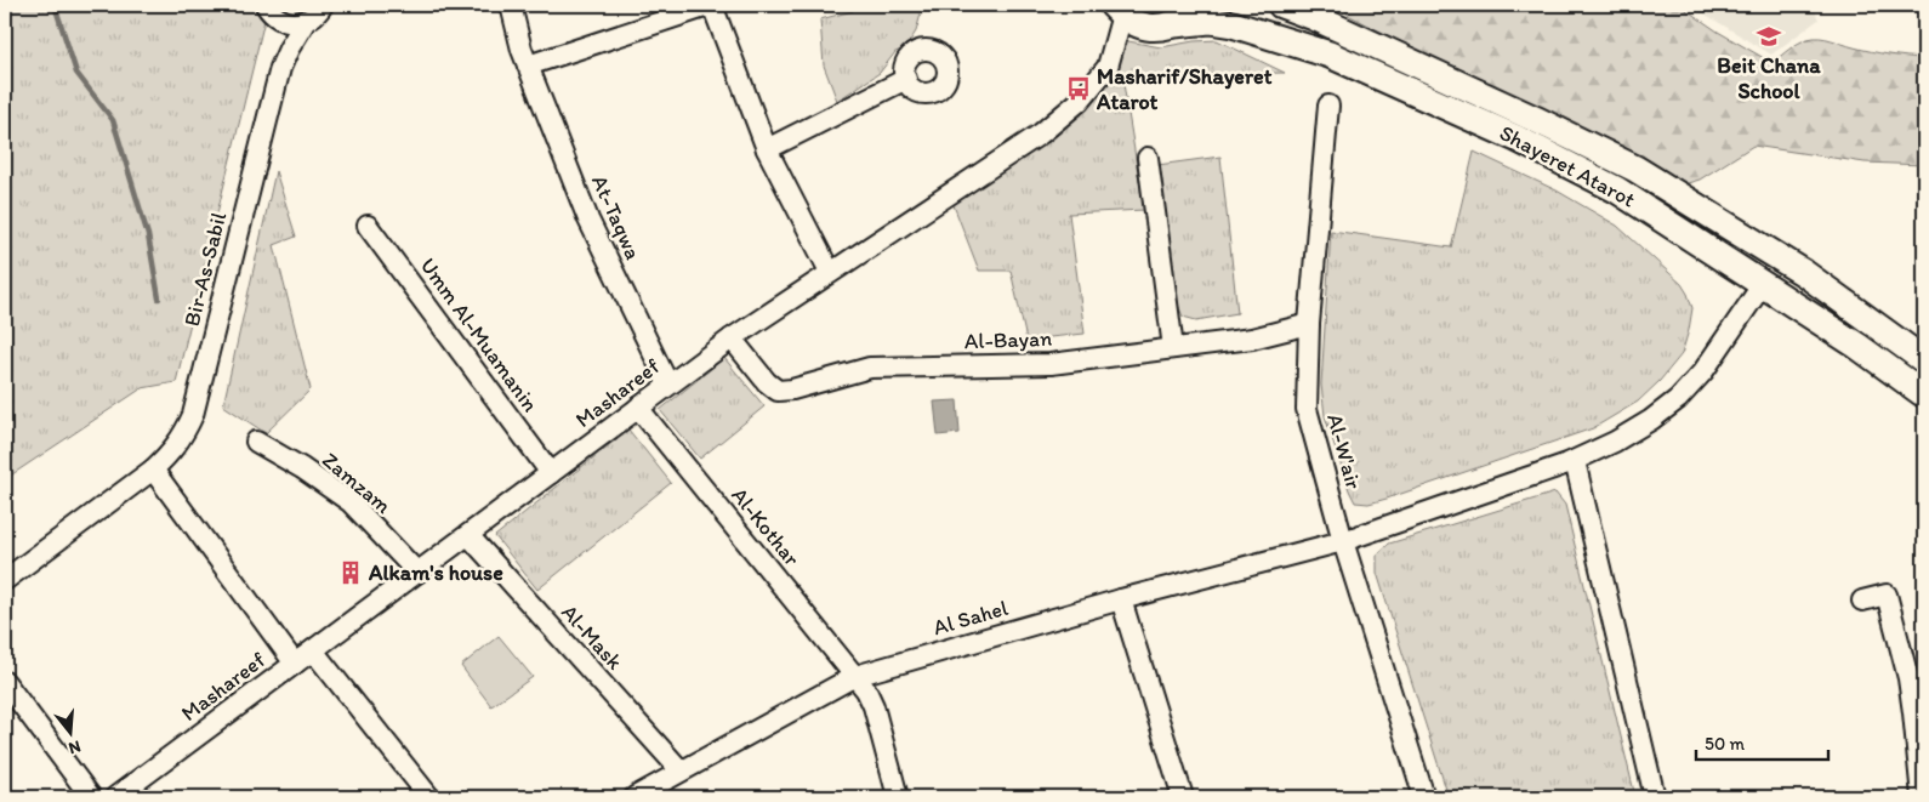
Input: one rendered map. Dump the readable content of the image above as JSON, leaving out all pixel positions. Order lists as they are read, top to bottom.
{
  "streets": {
    "main road": ["Shayeret Atarot"],
    "street": [
      "At-Taqwa",
      "Bir-As-Sabil",
      "Umm Al-Muamanin",
      "Al-Bayan",
      "Mashareef",
      "Al-W'air",
      "Zamzam",
      "Al-Kothar",
      "Al Sahel",
      "Al-Mask"
    ]
  },
  "crossings": [
    ["Shayeret Atarot", "Mashareef"],
    ["Shayeret Atarot", "Al Sahel"],
    ["At-Taqwa", "Mashareef"],
    ["Umm Al-Muamanin", "Mashareef"],
    ["Al-Bayan", "Mashareef"],
    ["Al-Bayan", "Al-W'air"],
    ["Mashareef", "Zamzam"],
    ["Mashareef", "Al-Kothar"],
    ["Mashareef", "Al-Mask"],
    ["Al-W'air", "Al Sahel"],
    ["Al-Kothar", "Al Sahel"],
    ["Al Sahel", "Al-Mask"]
  ],
  "places": {
    "school or university": ["Beit Chana School"],
    "bus stop": ["Masharif/Shayeret Atarot"],
    "building": ["Alkam's house"]
  },
  "scale_bar": "50 m",
  "north": "bottom"
}
